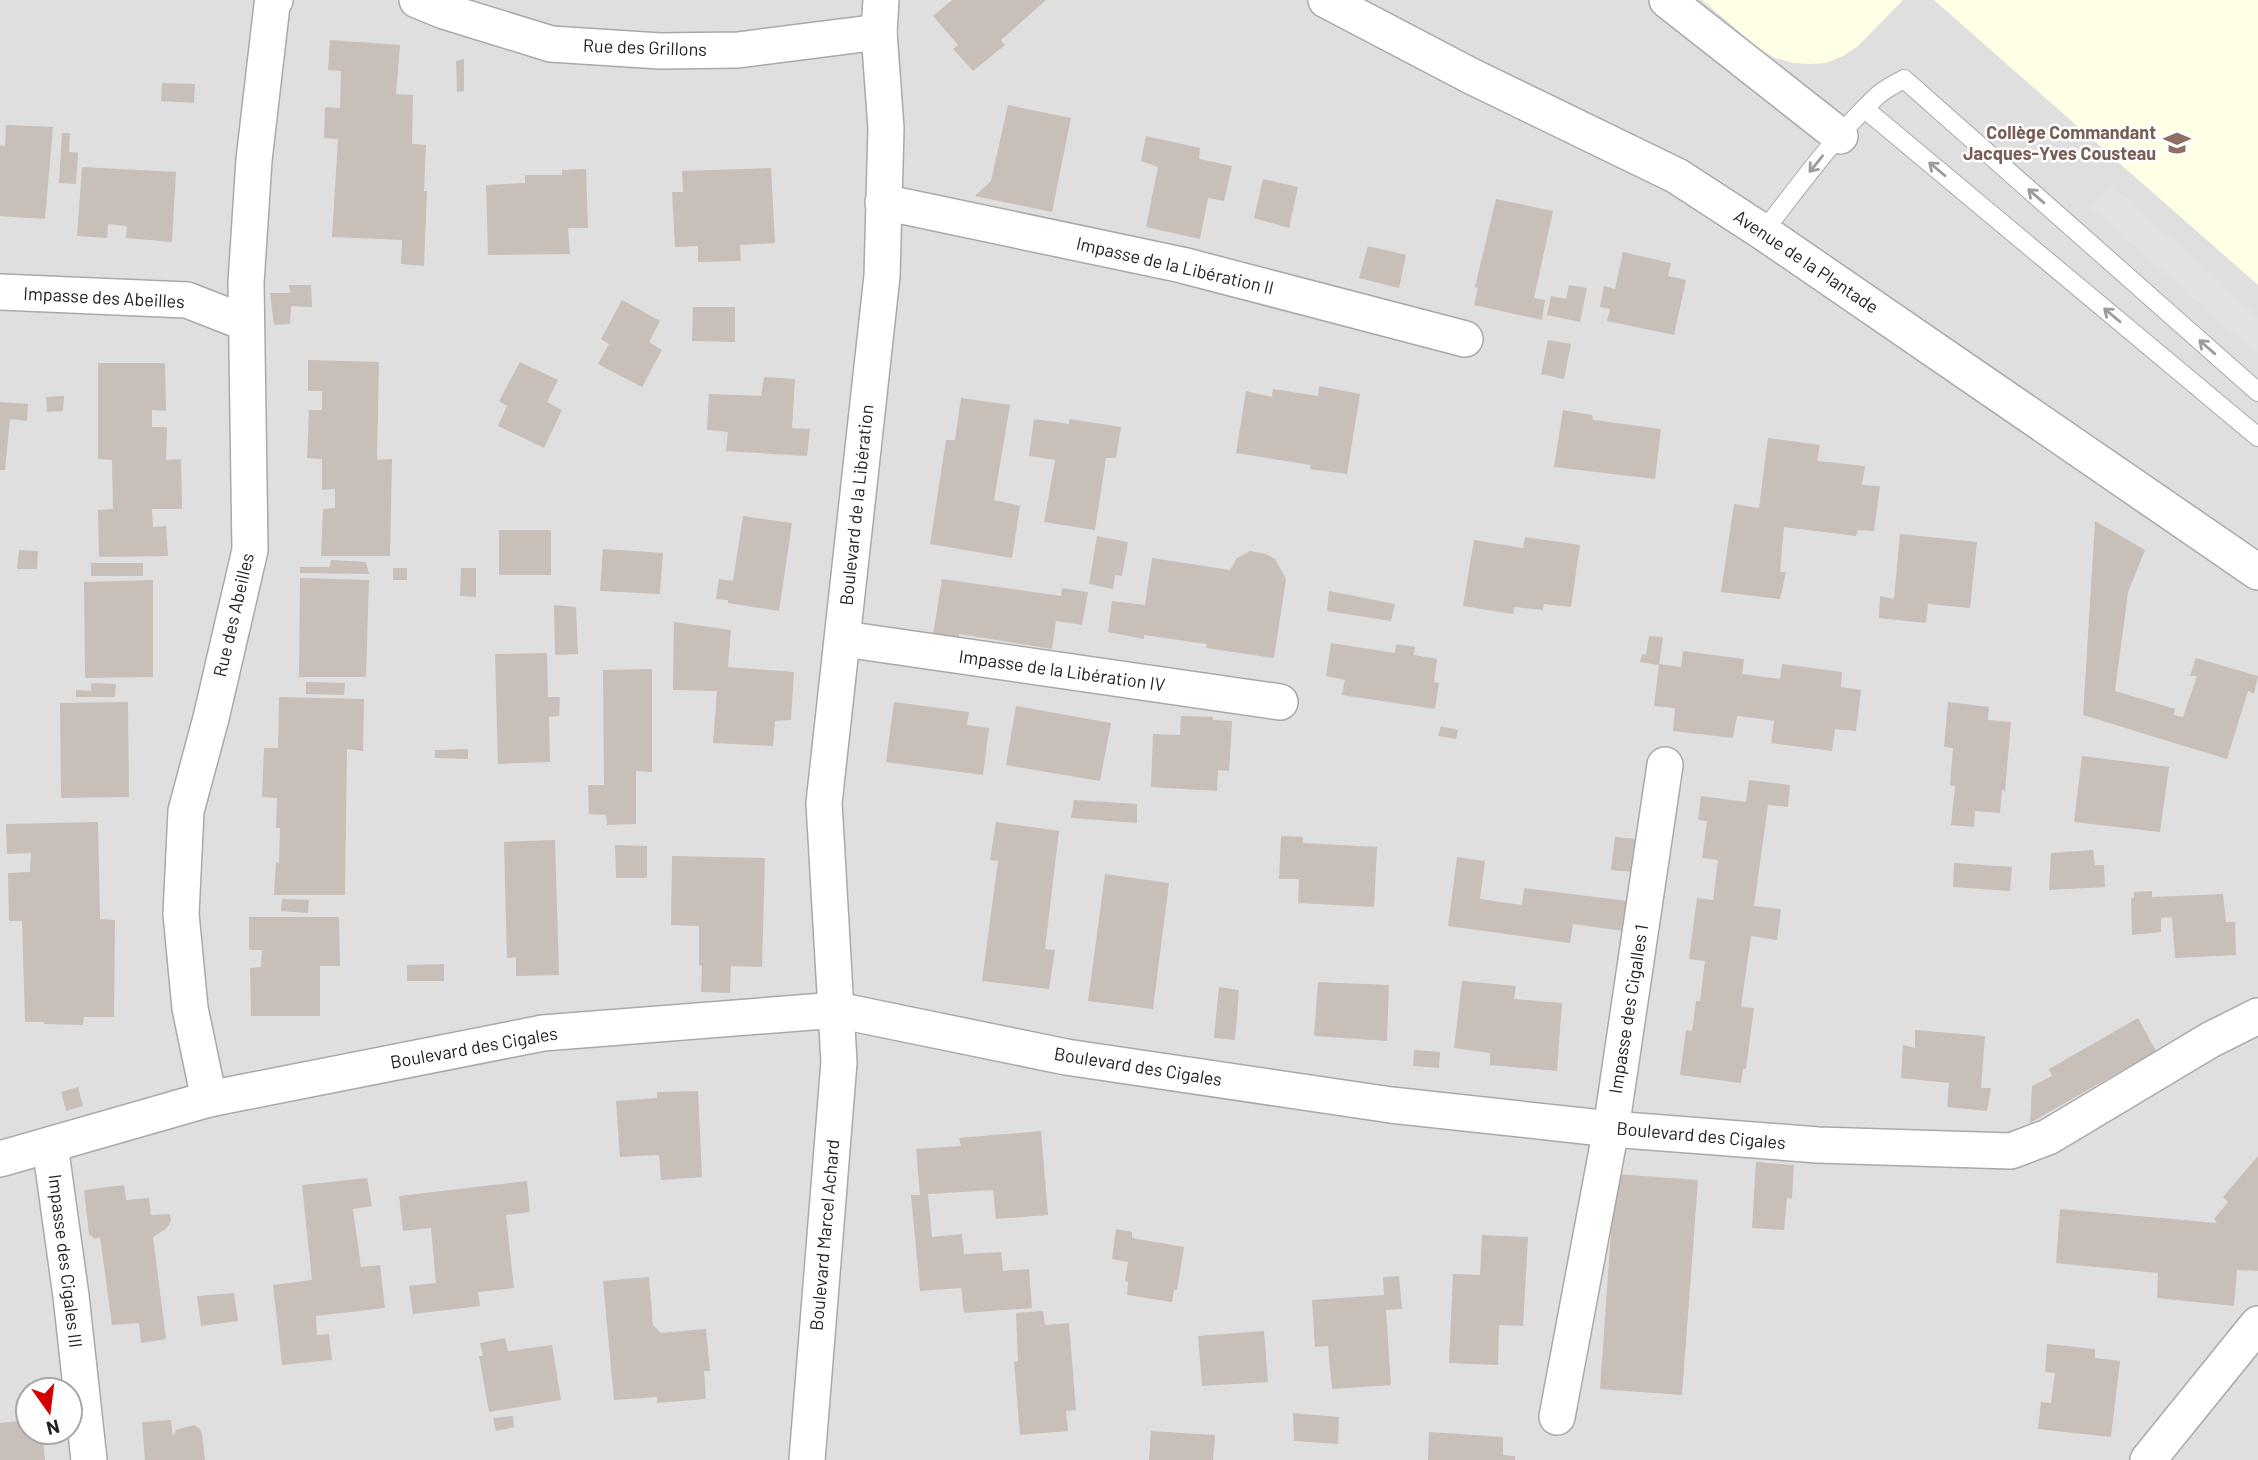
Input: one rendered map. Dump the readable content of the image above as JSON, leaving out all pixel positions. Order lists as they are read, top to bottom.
{
  "streets": {
    "street": [
      "Rue des Grillons",
      "Avenue de la Plantade",
      "Impasse de la Libération II",
      "Impasse des Abeilles",
      "Boulevard de la Libération",
      "Rue des Abeilles",
      "Impasse de la Libération IV",
      "Impasse des Cigalles 1",
      "Boulevard des Cigales",
      "Boulevard Marcel Achard",
      "Impasse des Cigales III"
    ]
  },
  "crossings": [
    ["Rue des Grillons", "Boulevard de la Libération"],
    ["Impasse de la Libération II", "Boulevard de la Libération"],
    ["Impasse des Abeilles", "Rue des Abeilles"],
    ["Boulevard de la Libération", "Impasse de la Libération IV"],
    ["Boulevard de la Libération", "Boulevard des Cigales"],
    ["Boulevard de la Libération", "Boulevard Marcel Achard"],
    ["Rue des Abeilles", "Boulevard des Cigales"],
    ["Impasse des Cigalles 1", "Boulevard des Cigales"],
    ["Boulevard des Cigales", "Boulevard Marcel Achard"],
    ["Boulevard des Cigales", "Impasse des Cigales III"]
  ],
  "places": {
    "school or university": ["Collège Commandant Jacques-Yves Cousteau"]
  },
  "north": "bottom"
}
